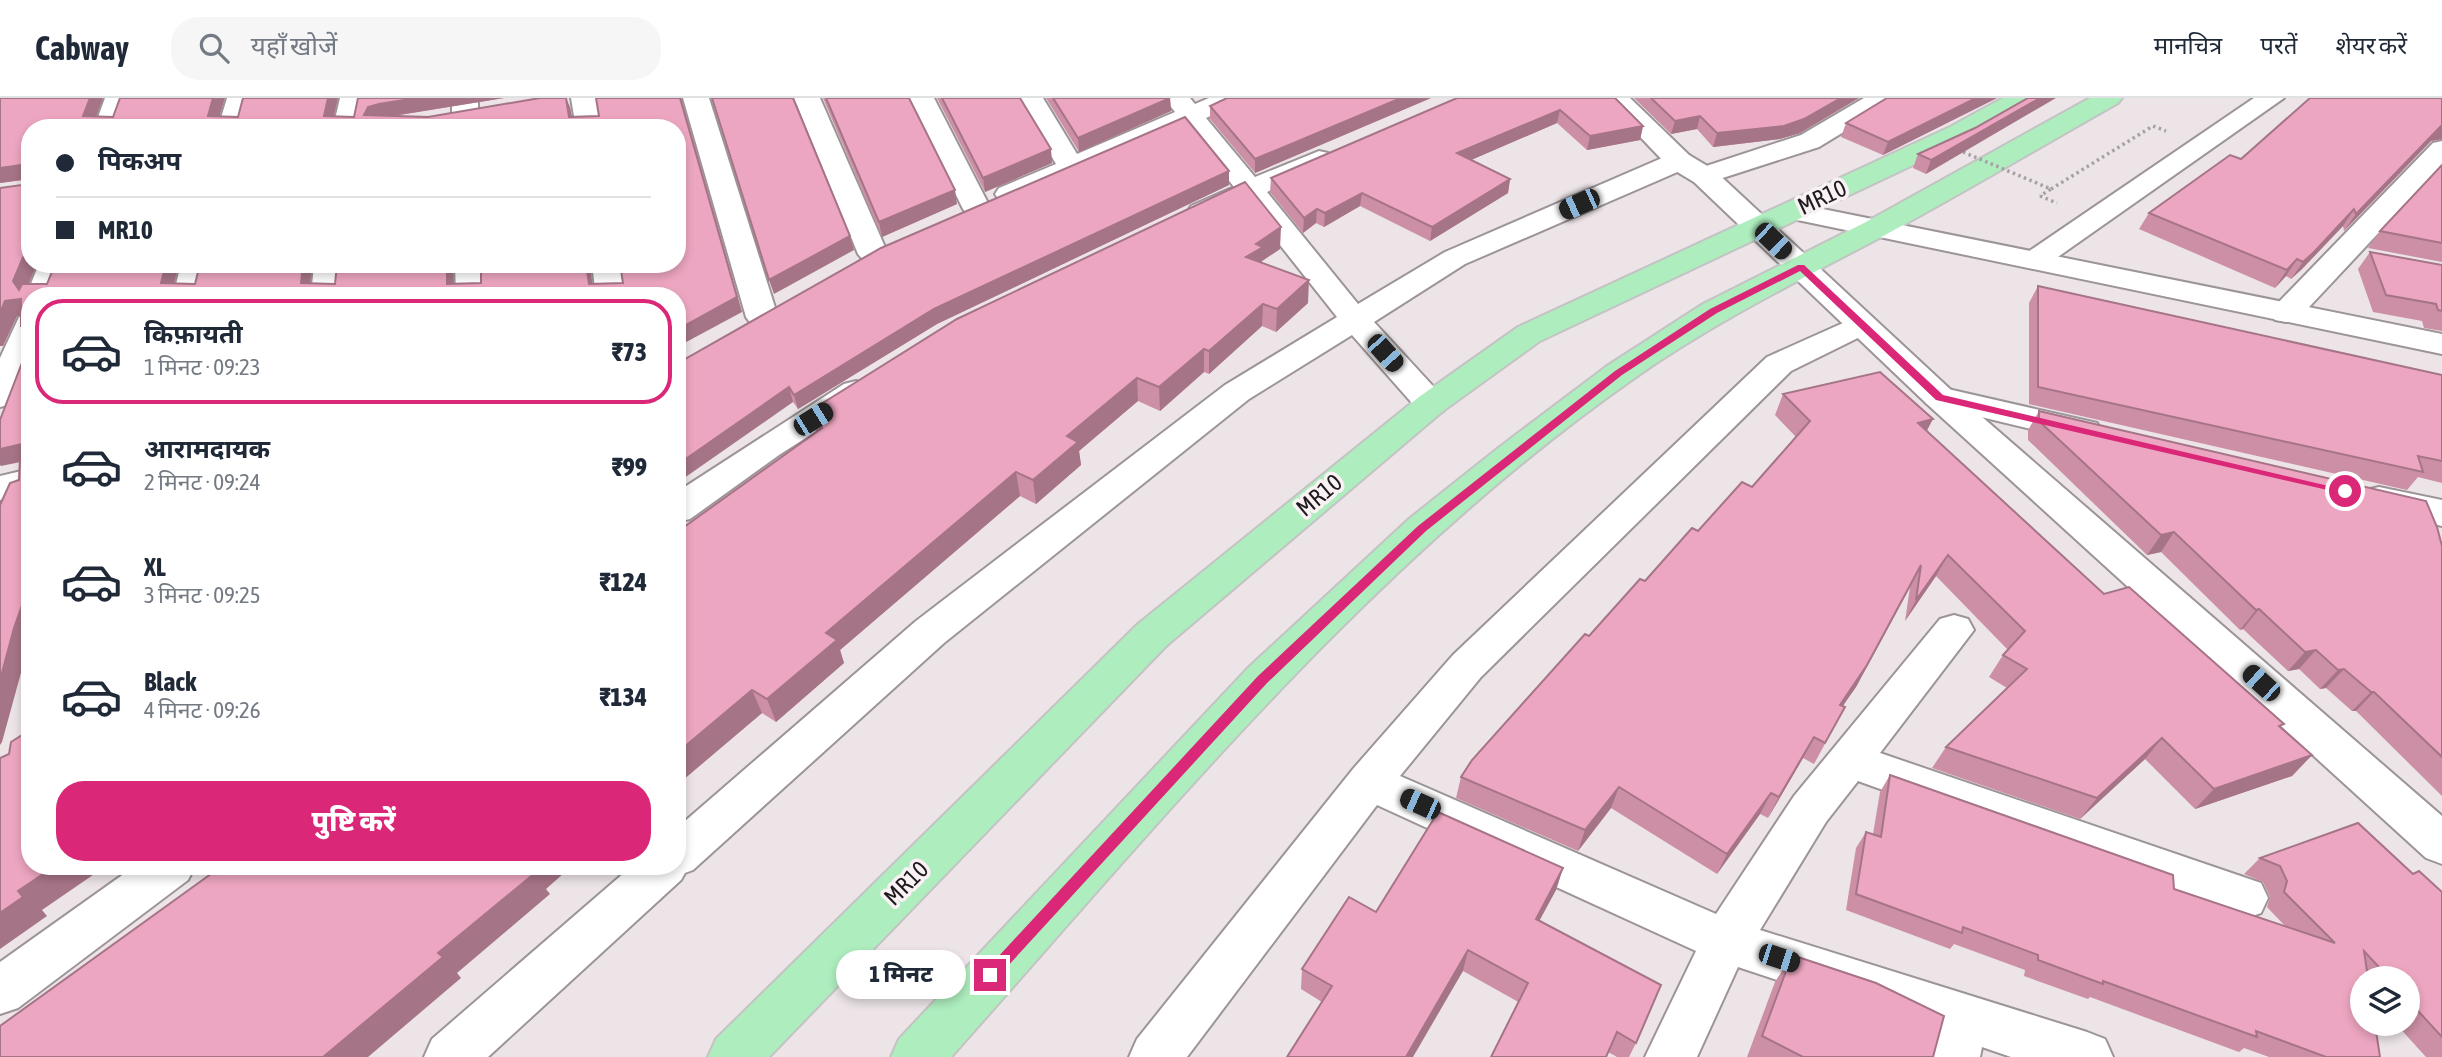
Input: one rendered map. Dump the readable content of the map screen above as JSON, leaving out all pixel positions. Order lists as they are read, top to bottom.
{
  "streets": {
    "main road": ["MR10"]
  },
  "page": {
    "header": "Cabway",
    "search": "यहाँ खोजें",
    "nav": ["मानचित्र", "परतें", "शेयर करें"],
    "banner": ["पिकअप", "MR10"],
    "list": [
      {
        "name": "किफ़ायती",
        "note": "1 मिनट · 09:23",
        "value": "₹73"
      },
      {
        "name": "आरामदायक",
        "note": "2 मिनट · 09:24",
        "value": "₹99"
      },
      {
        "name": "XL",
        "note": "3 मिनट · 09:25",
        "value": "₹124"
      },
      {
        "name": "Black",
        "note": "4 मिनट · 09:26",
        "value": "₹134"
      }
    ],
    "buttons": "पुष्टि करें",
    "bubble": "1 मिनट"
  }
}
